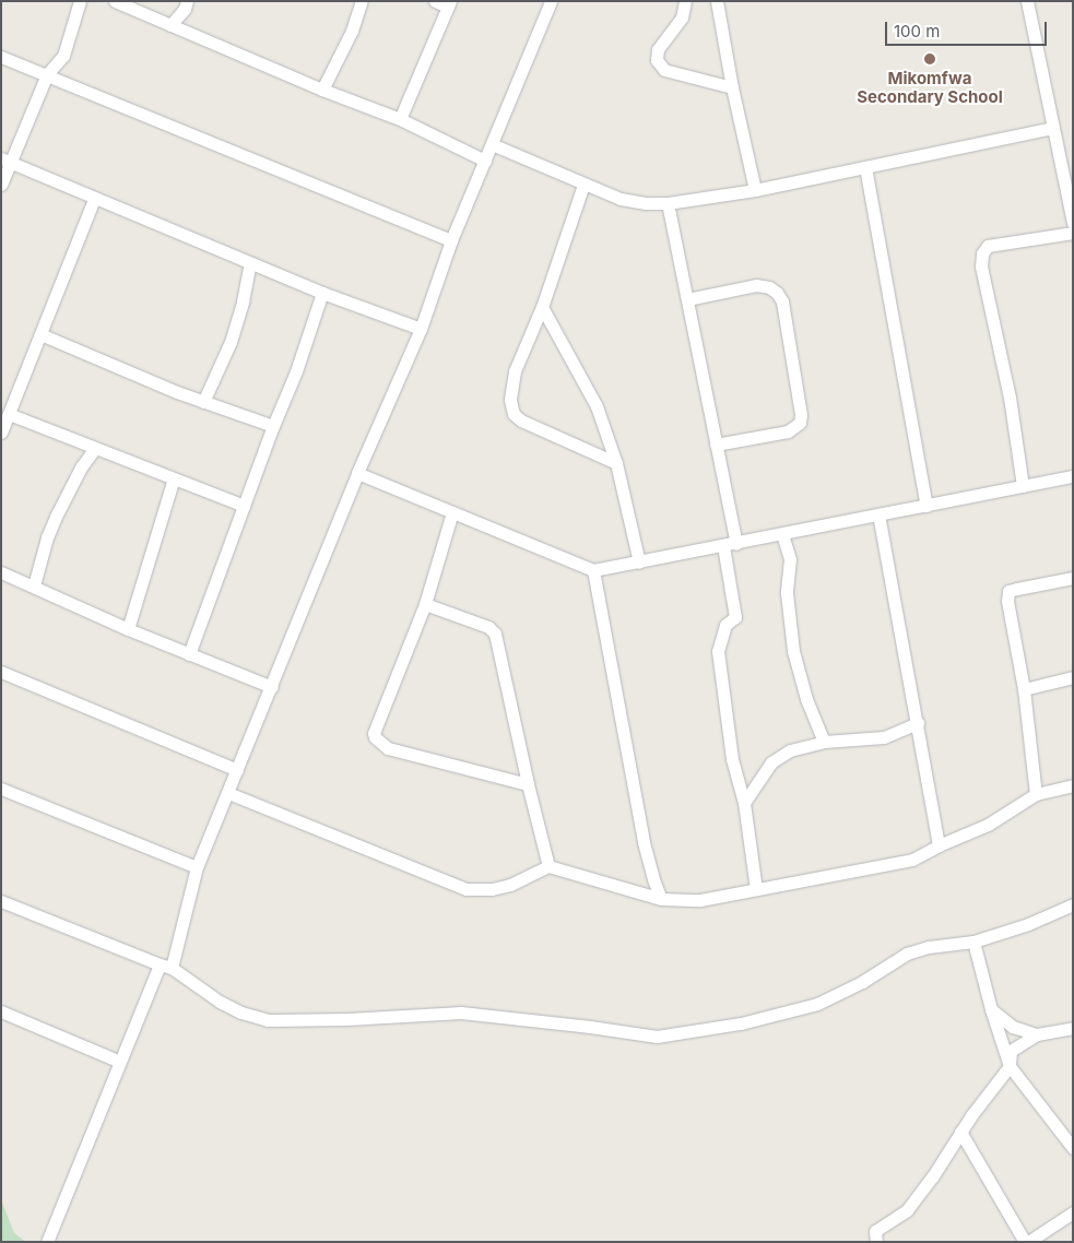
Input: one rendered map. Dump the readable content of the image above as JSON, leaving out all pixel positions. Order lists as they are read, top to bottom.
{
  "places": ["Mikomfwa Secondary School"],
  "scale_bar": "100 m"
}
